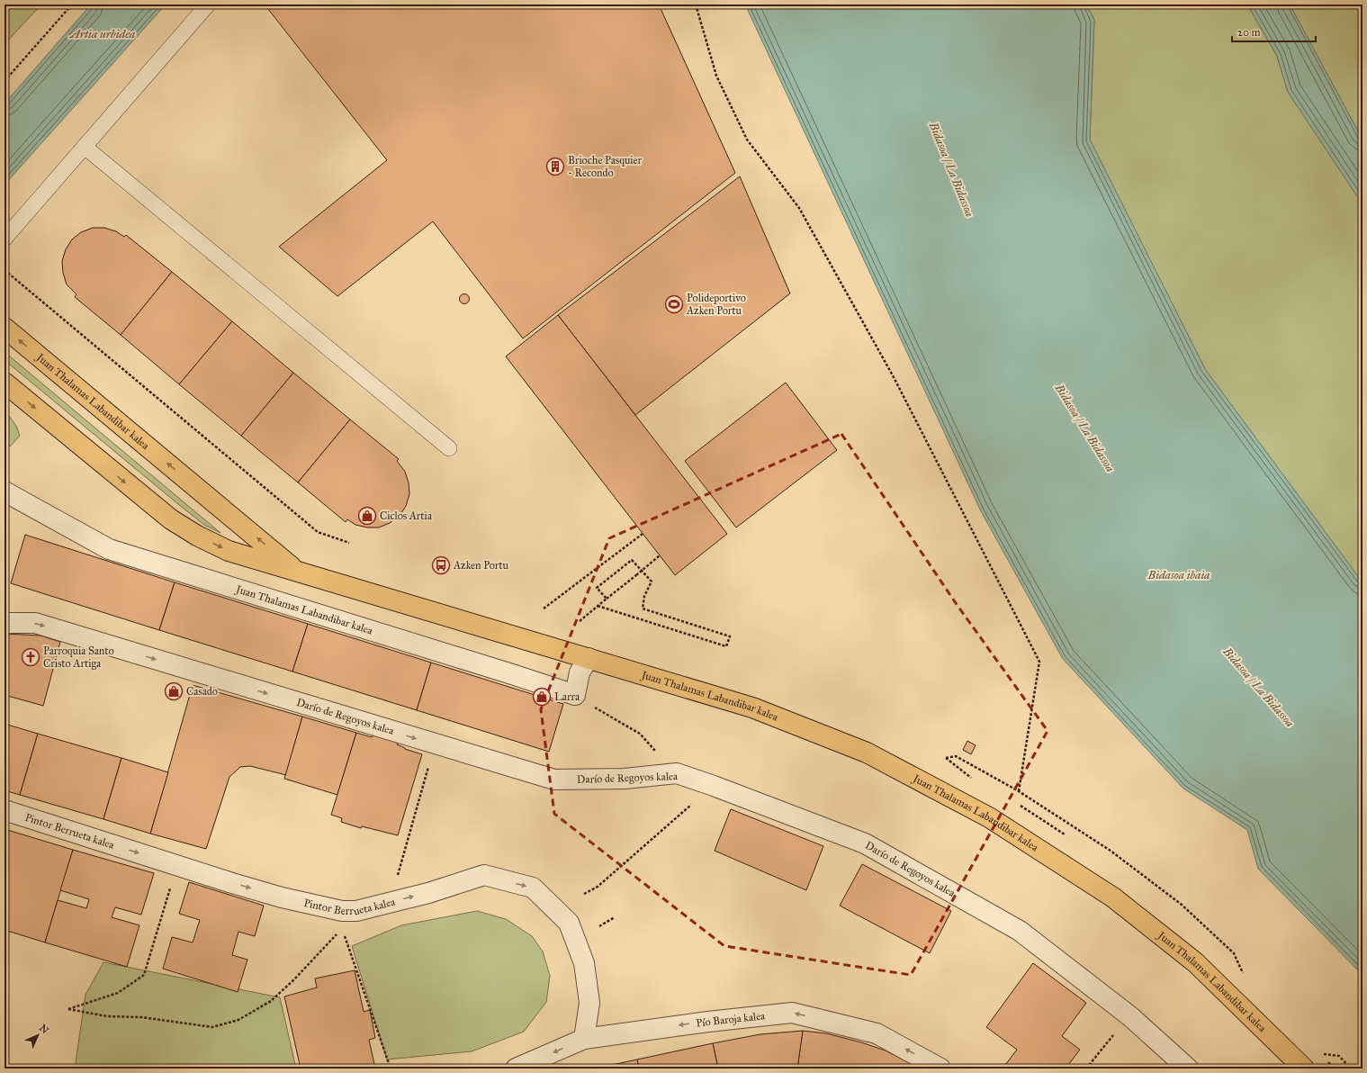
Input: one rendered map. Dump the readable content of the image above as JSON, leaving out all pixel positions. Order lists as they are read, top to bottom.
{
  "streets": {
    "main road": ["Juan Thalamas Labandibar kalea"],
    "street": ["Darío de Regoyos kalea", "Pintor Berrueta kalea", "Pío Baroja kalea"]
  },
  "crossings": [
    ["Pintor Berrueta kalea", "Pío Baroja kalea"]
  ],
  "one_way": ["Darío de Regoyos kalea", "Pintor Berrueta kalea", "Pío Baroja kalea"],
  "water": ["Artia urbidea", "Bidasoa / La Bidassoa", "Bidasoa ibaia"],
  "places": {
    "building": ["Brioche Pasquier - Recondo"],
    "sports": ["Polideportivo Azken Portu"],
    "shop": ["Ciclos Artia", "Casado", "Larra"],
    "bus stop": ["Azken Portu"],
    "church": ["Parroquia Santo Cristo Artiga"]
  },
  "scale_bar": "20 m",
  "north": "top right"
}
